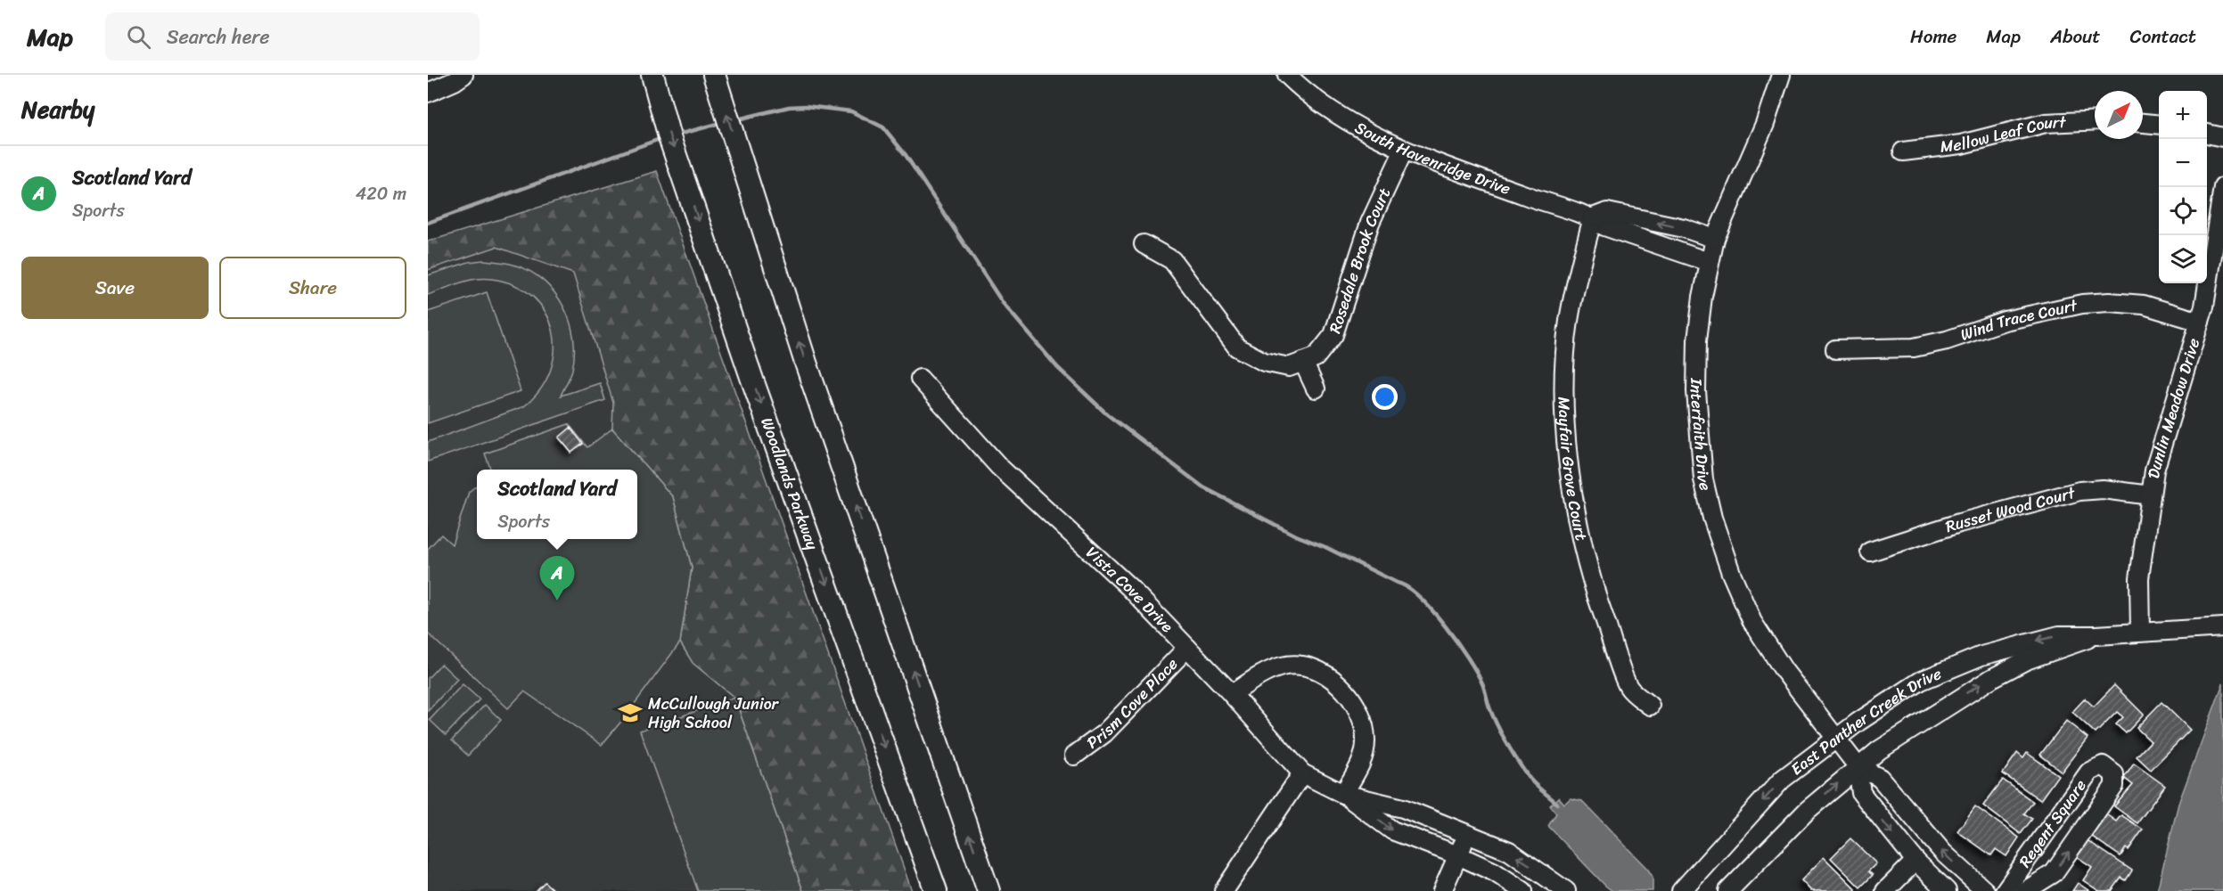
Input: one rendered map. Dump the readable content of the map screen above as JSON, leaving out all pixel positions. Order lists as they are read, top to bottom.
{
  "streets": {
    "main road": ["Woodlands Parkway"],
    "street": [
      "Mellow Leaf Court",
      "South Havenridge Drive",
      "Rosedale Brook Court",
      "Wind Trace Court",
      "Dunlin Meadow Drive",
      "Interfaith Drive",
      "Mayfair Grove Court",
      "Russet Wood Court",
      "Vista Cove Drive",
      "Prism Cove Place",
      "East Panther Creek Drive",
      "Regent Square"
    ]
  },
  "crossings": [
    ["South Havenridge Drive", "Rosedale Brook Court"],
    ["South Havenridge Drive", "Interfaith Drive"],
    ["South Havenridge Drive", "Mayfair Grove Court"],
    ["Wind Trace Court", "Dunlin Meadow Drive"],
    ["Dunlin Meadow Drive", "Russet Wood Court"],
    ["Dunlin Meadow Drive", "East Panther Creek Drive"],
    ["Interfaith Drive", "East Panther Creek Drive"],
    ["Vista Cove Drive", "Prism Cove Place"]
  ],
  "places": {
    "school or university": ["McCullough Junior High School"]
  },
  "north": "top right",
  "page": {
    "header": "Map",
    "search": "Search here",
    "nav": [
      "Home",
      "Map",
      "About",
      "Contact"
    ],
    "heading": "Nearby",
    "map_buttons": ["+", "−"],
    "list": [
      {
        "mark": "A",
        "name": "Scotland Yard",
        "note": "Sports",
        "value": "420 m"
      }
    ],
    "buttons": ["Save", "Share"],
    "popup": ["Scotland Yard", "Sports"],
    "pins": "A"
  }
}
